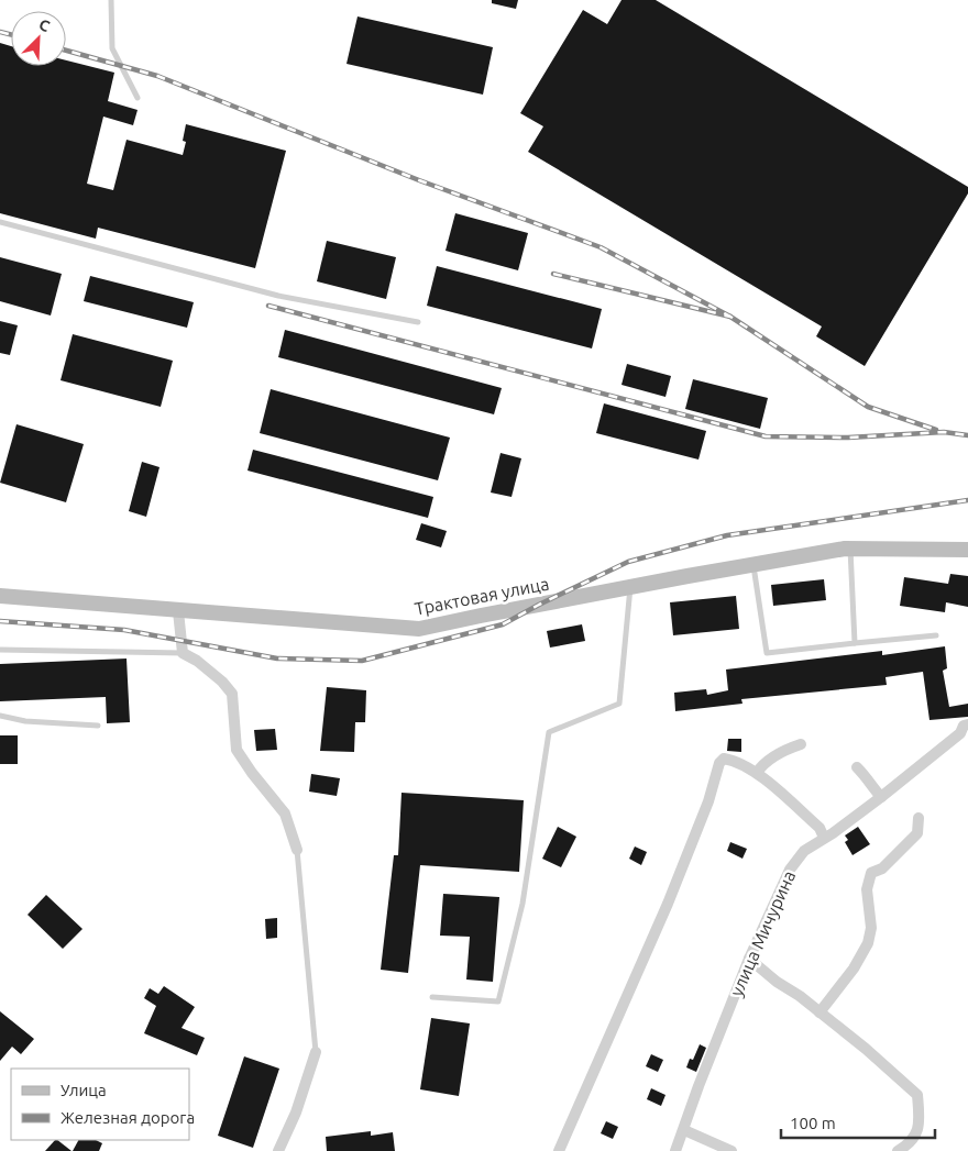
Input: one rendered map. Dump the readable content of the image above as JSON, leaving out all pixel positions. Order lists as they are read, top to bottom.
{
  "streets": {
    "main road": ["Трактовая улица"],
    "street": ["улица Мичурина"]
  },
  "legend": ["Улица", "Железная дорога"],
  "scale_bar": "100 m",
  "north": "top right"
}
